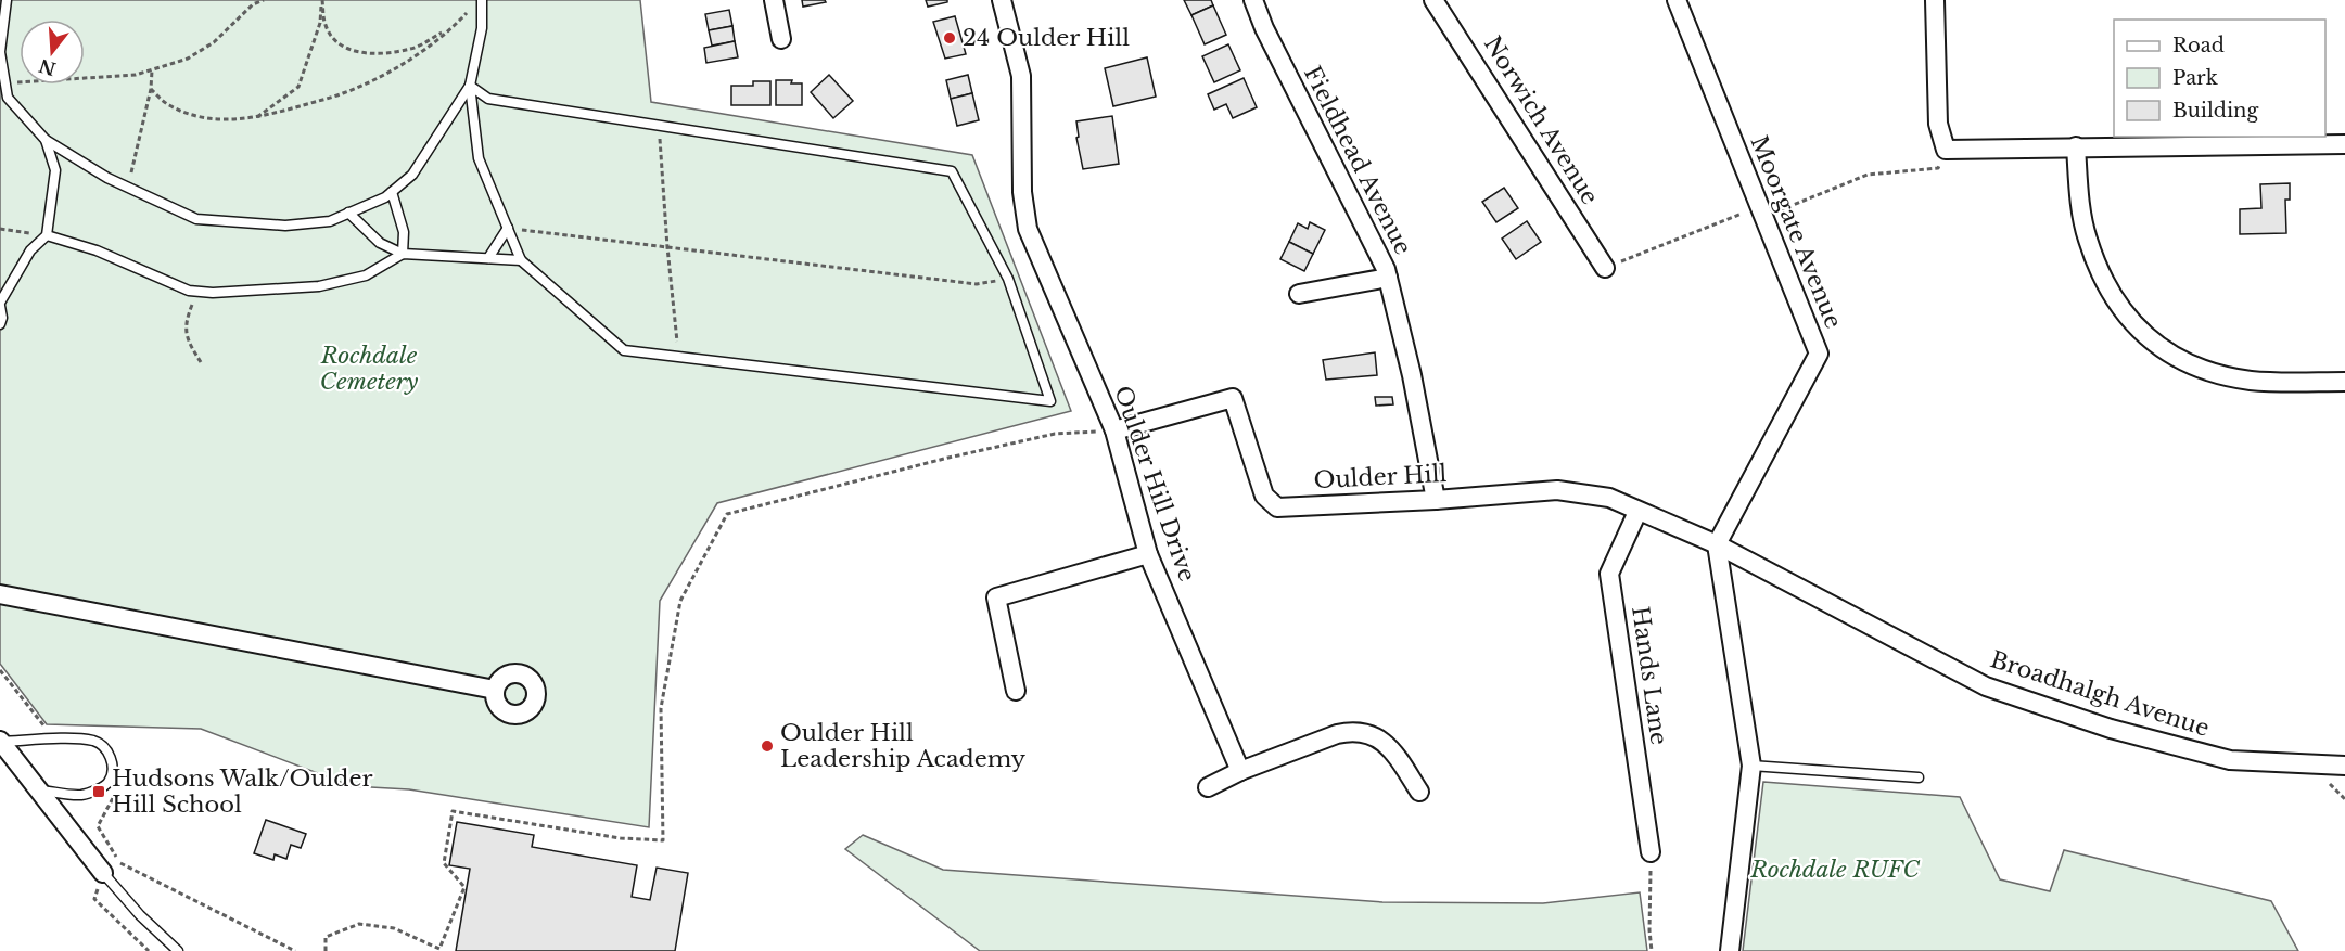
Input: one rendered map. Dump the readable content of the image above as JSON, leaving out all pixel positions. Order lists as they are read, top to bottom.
{
  "streets": {
    "street": [
      "Norwich Avenue",
      "Fieldhead Avenue",
      "Moorgate Avenue",
      "Oulder Hill",
      "Oulder Hill Drive",
      "Hands Lane",
      "Broadhalgh Avenue"
    ]
  },
  "crossings": [
    ["Fieldhead Avenue", "Oulder Hill"],
    ["Moorgate Avenue", "Oulder Hill"],
    ["Moorgate Avenue", "Broadhalgh Avenue"],
    ["Oulder Hill", "Oulder Hill Drive"],
    ["Oulder Hill", "Hands Lane"],
    ["Oulder Hill", "Broadhalgh Avenue"]
  ],
  "parks": ["Rochdale Cemetery", "Rochdale RUFC"],
  "places": {
    "other": ["24 Oulder Hill", "Oulder Hill Leadership Academy"],
    "transit": ["Hudsons Walk/Oulder Hill School"]
  },
  "legend": ["Road", "Park", "Building"],
  "north": "bottom"
}
